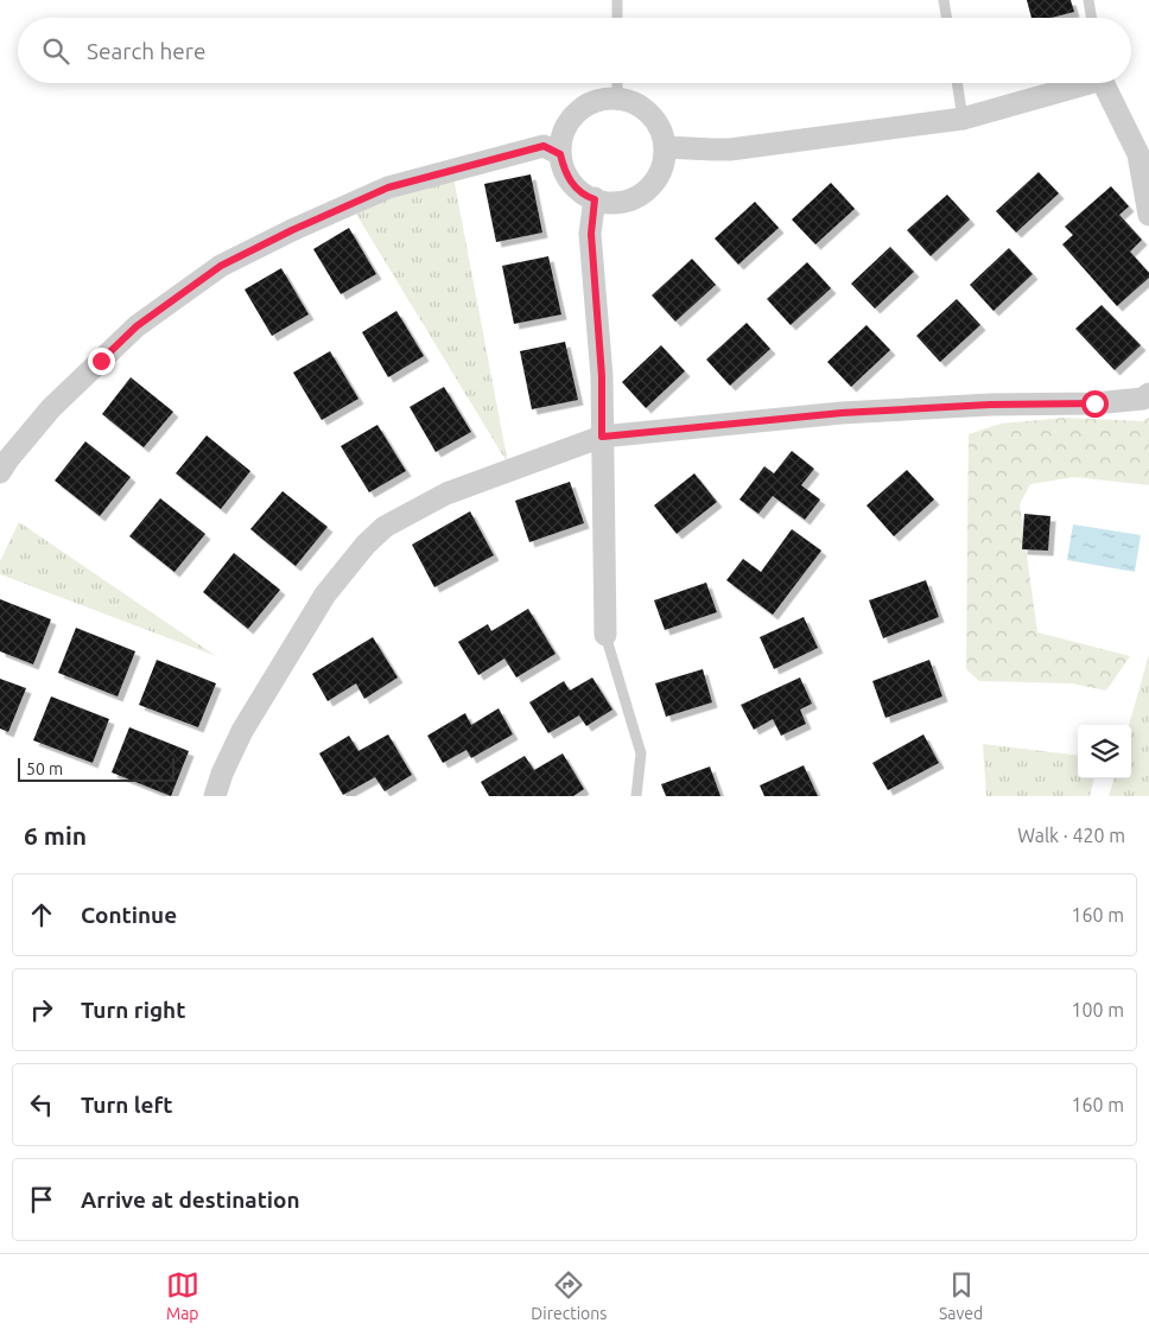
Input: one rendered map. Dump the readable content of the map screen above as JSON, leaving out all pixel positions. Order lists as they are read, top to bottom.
{
  "scale_bar": "50 m",
  "page": {
    "search": "Search here",
    "scale": "50 m",
    "heading": ["6 min", "Walk · 420 m"],
    "list": [
      ["Continue", "160 m"],
      ["Turn right", "100 m"],
      ["Turn left", "160 m"],
      "Arrive at destination"
    ],
    "nav": ["Map", "Directions", "Saved"]
  }
}
